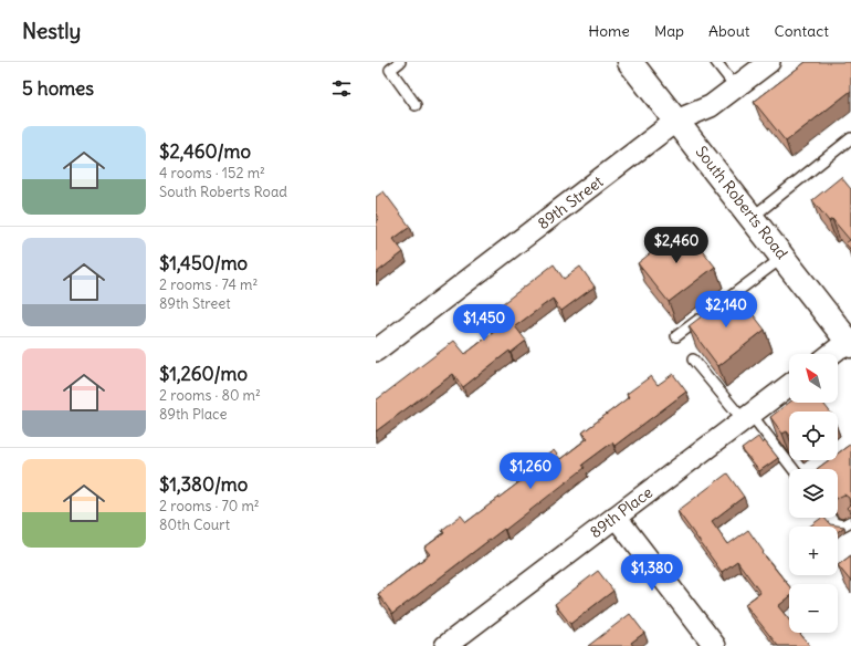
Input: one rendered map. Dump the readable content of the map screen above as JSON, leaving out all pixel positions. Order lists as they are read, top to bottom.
{
  "streets": {
    "street": ["89th Street", "South Roberts Road", "89th Place"]
  },
  "crossings": [
    ["89th Street", "South Roberts Road"]
  ],
  "north": "top left",
  "page": {
    "header": "Nestly",
    "nav": [
      "Home",
      "Map",
      "About",
      "Contact"
    ],
    "heading": "5 homes",
    "list": [
      {
        "name": "$2,460/mo",
        "note": "4 rooms · 152 m² · South Roberts Road"
      },
      {
        "name": "$1,450/mo",
        "note": "2 rooms · 74 m² · 89th Street"
      },
      {
        "name": "$1,260/mo",
        "note": "2 rooms · 80 m² · 89th Place"
      },
      {
        "name": "$1,380/mo",
        "note": "2 rooms · 70 m² · 80th Court"
      }
    ],
    "price": [
      "$2,460",
      "$2,140",
      "$1,450",
      "$1,260",
      "$1,380"
    ],
    "map_buttons": ["+", "−"]
  }
}
